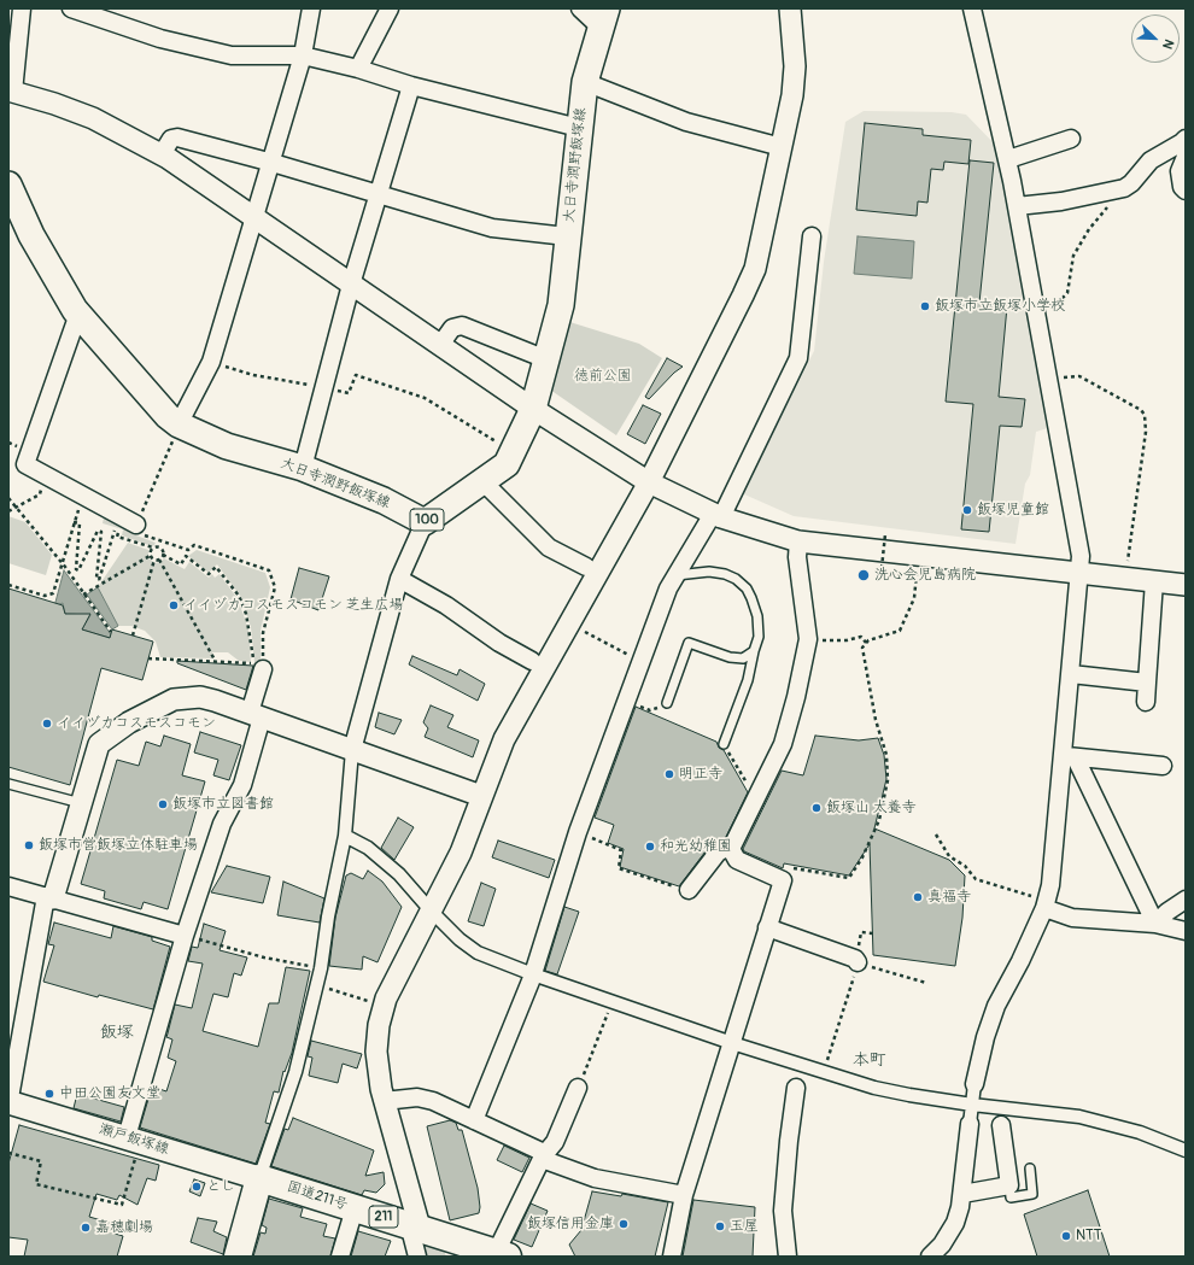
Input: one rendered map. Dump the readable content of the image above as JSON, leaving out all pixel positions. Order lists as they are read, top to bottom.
{
  "streets": {
    "highway": ["国道211号", "211"],
    "main road": ["大日寺潤野飯塚線", "100", "瀬戸飯塚線"]
  },
  "crossings": [
    ["瀬戸飯塚線", "国道211号"]
  ],
  "districts": ["飯塚", "本町"],
  "parks": ["徳前公園"],
  "places": [
    "飯塚市立飯塚小学校",
    "飯塚児童館",
    "洗心会児島病院",
    "イイヅカコスモスコモン 芝生広場",
    "イイヅカコスモスコモン",
    "明正寺",
    "飯塚市立図書館",
    "飯塚山 太養寺",
    "飯塚市営飯塚立体駐車場",
    "和光幼稚園",
    "真福寺",
    "中田公園友文堂",
    "とし",
    "飯塚信用金庫",
    "玉屋",
    "嘉穂劇場",
    "NTT"
  ],
  "north": "bottom right"
}
